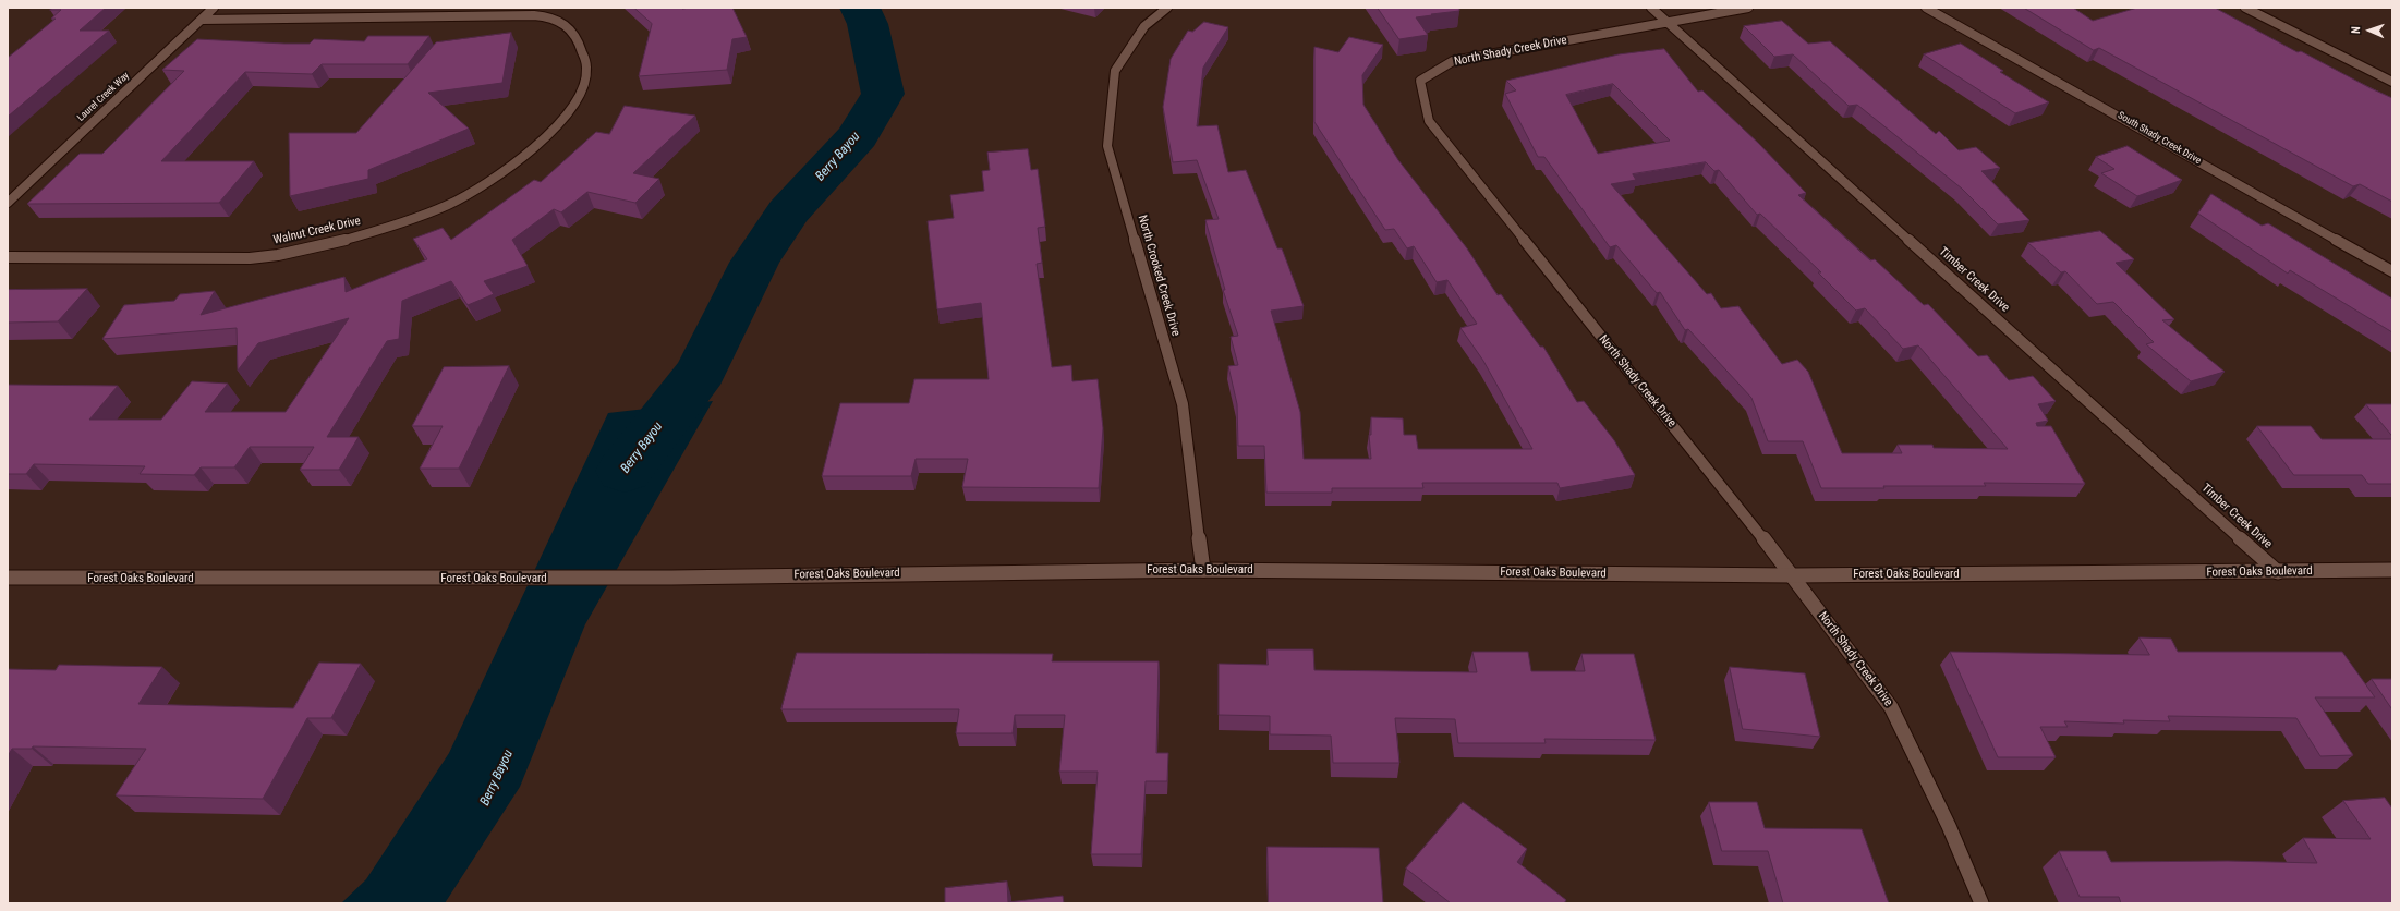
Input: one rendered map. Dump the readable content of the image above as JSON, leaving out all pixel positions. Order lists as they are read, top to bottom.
{
  "streets": {
    "street": [
      "North Shady Creek Drive",
      "Laurel Creek Way",
      "South Shady Creek Drive",
      "Walnut Creek Drive",
      "North Crooked Creek Drive",
      "Timber Creek Drive",
      "Forest Oaks Boulevard"
    ]
  },
  "crossings": [
    ["North Shady Creek Drive", "Timber Creek Drive"],
    ["North Shady Creek Drive", "Forest Oaks Boulevard"],
    ["Laurel Creek Way", "Walnut Creek Drive"],
    ["North Crooked Creek Drive", "Forest Oaks Boulevard"],
    ["Timber Creek Drive", "Forest Oaks Boulevard"]
  ],
  "water": ["Berry Bayou"],
  "north": "left"
}
